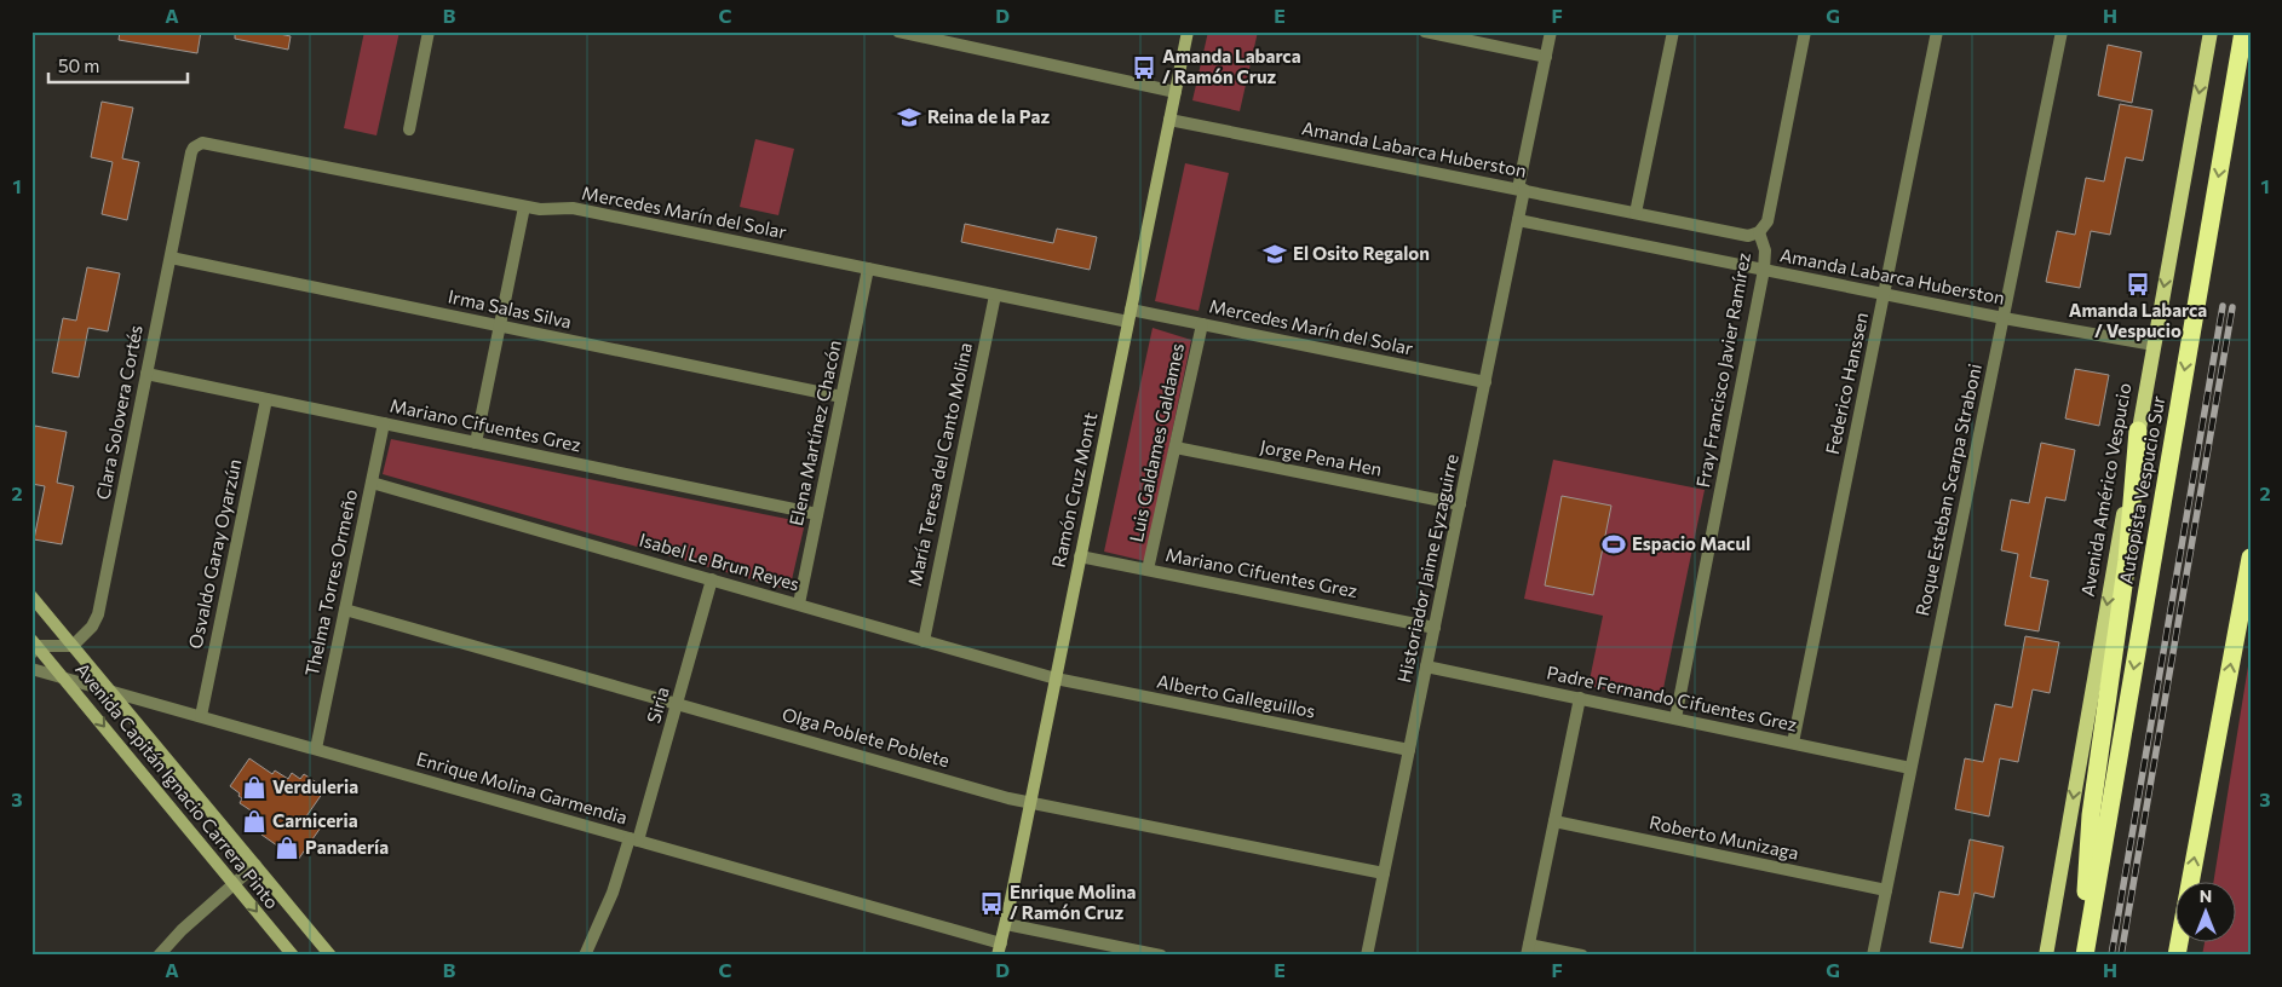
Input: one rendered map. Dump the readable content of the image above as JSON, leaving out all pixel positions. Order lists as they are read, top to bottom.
{
  "streets": {
    "highway": ["Autopista Vespucio Sur"],
    "main road": ["Avenida Américo Vespucio"],
    "street": [
      "Amanda Labarca Huberston",
      "Mercedes Marín del Solar",
      "Irma Salas Silva",
      "Fray Francisco Javier Ramírez",
      "Federico Hanssen",
      "Clara Solovera Cortés",
      "Mariano Cifuentes Grez",
      "Elena Martínez Chacón",
      "Luis Galdames Galdames",
      "Jorge Pena Hen",
      "María Teresa del Canto Molina",
      "Ramón Cruz Montt",
      "Roque Esteban Scarpa Straboni",
      "Osvaldo Garay Oyarzún",
      "Isabel Le Brun Reyes",
      "Historiador Jaime Eyzaguirre",
      "Thelma Torres Ormeño",
      "Alberto Galleguillos",
      "Padre Fernando Cifuentes Grez",
      "Siria",
      "Olga Poblete Poblete",
      "Avenida Capitán Ignacio Carrera Pinto",
      "Enrique Molina Garmendia",
      "Roberto Munizaga"
    ]
  },
  "crossings": [
    ["Amanda Labarca Huberston", "Fray Francisco Javier Ramírez"],
    ["Amanda Labarca Huberston", "Federico Hanssen"],
    ["Amanda Labarca Huberston", "Ramón Cruz Montt"],
    ["Amanda Labarca Huberston", "Roque Esteban Scarpa Straboni"],
    ["Amanda Labarca Huberston", "Avenida Américo Vespucio"],
    ["Amanda Labarca Huberston", "Historiador Jaime Eyzaguirre"],
    ["Mercedes Marín del Solar", "Clara Solovera Cortés"],
    ["Mercedes Marín del Solar", "Elena Martínez Chacón"],
    ["Mercedes Marín del Solar", "Luis Galdames Galdames"],
    ["Mercedes Marín del Solar", "María Teresa del Canto Molina"],
    ["Mercedes Marín del Solar", "Ramón Cruz Montt"],
    ["Mercedes Marín del Solar", "Historiador Jaime Eyzaguirre"],
    ["Irma Salas Silva", "Clara Solovera Cortés"],
    ["Irma Salas Silva", "Elena Martínez Chacón"],
    ["Fray Francisco Javier Ramírez", "Padre Fernando Cifuentes Grez"],
    ["Federico Hanssen", "Padre Fernando Cifuentes Grez"],
    ["Clara Solovera Cortés", "Mariano Cifuentes Grez"],
    ["Clara Solovera Cortés", "Avenida Capitán Ignacio Carrera Pinto"],
    ["Mariano Cifuentes Grez", "Elena Martínez Chacón"],
    ["Mariano Cifuentes Grez", "Luis Galdames Galdames"],
    ["Mariano Cifuentes Grez", "Ramón Cruz Montt"],
    ["Mariano Cifuentes Grez", "Osvaldo Garay Oyarzún"],
    ["Mariano Cifuentes Grez", "Historiador Jaime Eyzaguirre"],
    ["Mariano Cifuentes Grez", "Thelma Torres Ormeño"],
    ["Elena Martínez Chacón", "Isabel Le Brun Reyes"],
    ["Luis Galdames Galdames", "Jorge Pena Hen"],
    ["Jorge Pena Hen", "Historiador Jaime Eyzaguirre"],
    ["María Teresa del Canto Molina", "Isabel Le Brun Reyes"],
    ["Ramón Cruz Montt", "Isabel Le Brun Reyes"],
    ["Ramón Cruz Montt", "Alberto Galleguillos"],
    ["Ramón Cruz Montt", "Olga Poblete Poblete"],
    ["Ramón Cruz Montt", "Enrique Molina Garmendia"],
    ["Roque Esteban Scarpa Straboni", "Padre Fernando Cifuentes Grez"],
    ["Roque Esteban Scarpa Straboni", "Roberto Munizaga"],
    ["Osvaldo Garay Oyarzún", "Enrique Molina Garmendia"],
    ["Isabel Le Brun Reyes", "Thelma Torres Ormeño"],
    ["Isabel Le Brun Reyes", "Alberto Galleguillos"],
    ["Isabel Le Brun Reyes", "Siria"],
    ["Historiador Jaime Eyzaguirre", "Alberto Galleguillos"],
    ["Historiador Jaime Eyzaguirre", "Padre Fernando Cifuentes Grez"],
    ["Historiador Jaime Eyzaguirre", "Olga Poblete Poblete"],
    ["Thelma Torres Ormeño", "Olga Poblete Poblete"],
    ["Thelma Torres Ormeño", "Enrique Molina Garmendia"],
    ["Siria", "Olga Poblete Poblete"],
    ["Siria", "Enrique Molina Garmendia"],
    ["Avenida Capitán Ignacio Carrera Pinto", "Enrique Molina Garmendia"]
  ],
  "one_way": ["Avenida Américo Vespucio"],
  "places": {
    "bus stop": ["Amanda Labarca / Ramón Cruz", "Amanda Labarca / Vespucio", "Enrique Molina / Ramón Cruz"],
    "school or university": ["Reina de la Paz", "El Osito Regalon"],
    "sports": ["Espacio Macul"],
    "shop": ["Verduleria", "Carniceria", "Panadería"]
  },
  "scale_bar": "50 m",
  "north": "top",
  "grid": {
    "columns": [
      "A",
      "B",
      "C",
      "D",
      "E",
      "F",
      "G",
      "H"
    ],
    "rows": ["1", "2", "3"]
  }
}
